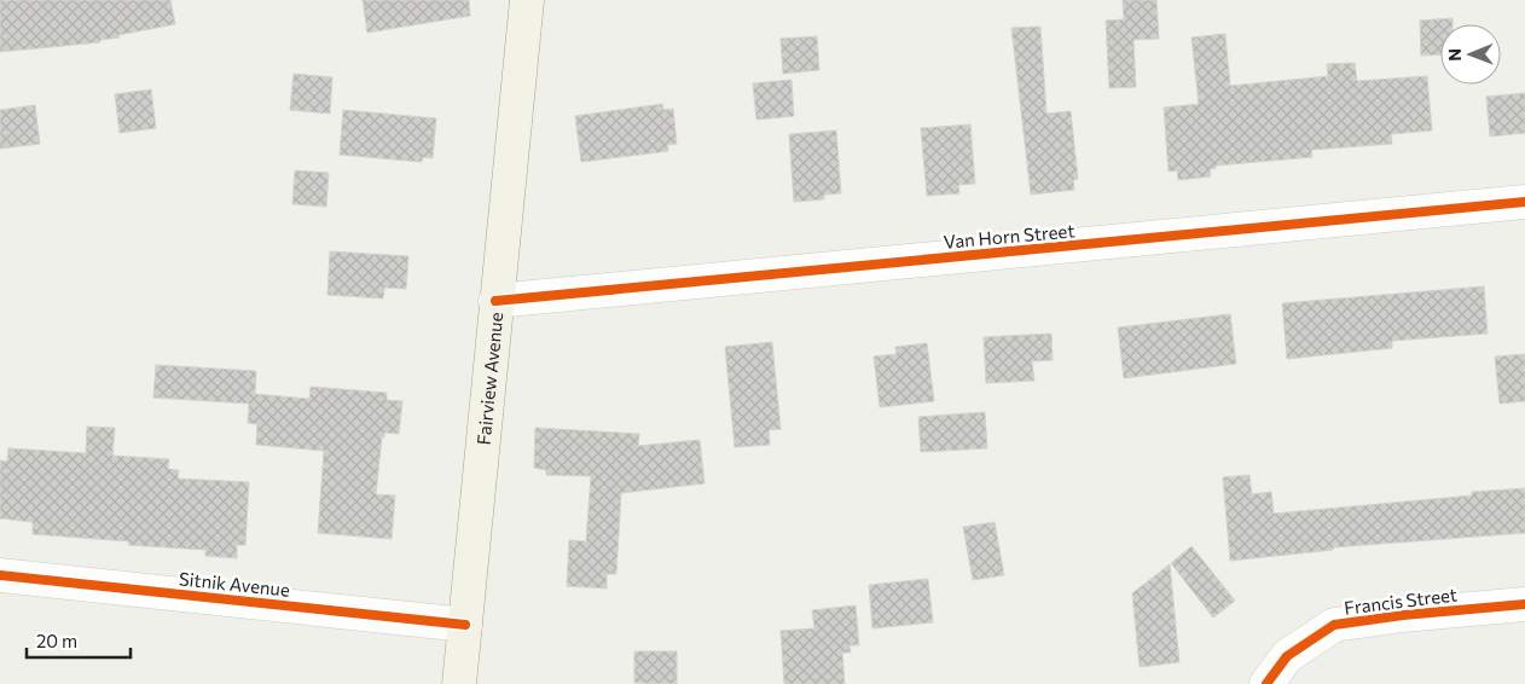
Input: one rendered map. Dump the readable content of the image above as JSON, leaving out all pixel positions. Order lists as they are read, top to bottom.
{
  "streets": {
    "main road": ["Fairview Avenue"],
    "street": ["Van Horn Street", "Sitnik Avenue", "Francis Street"]
  },
  "crossings": [
    ["Van Horn Street", "Fairview Avenue"],
    ["Fairview Avenue", "Sitnik Avenue"]
  ],
  "scale_bar": "20 m",
  "north": "left"
}
